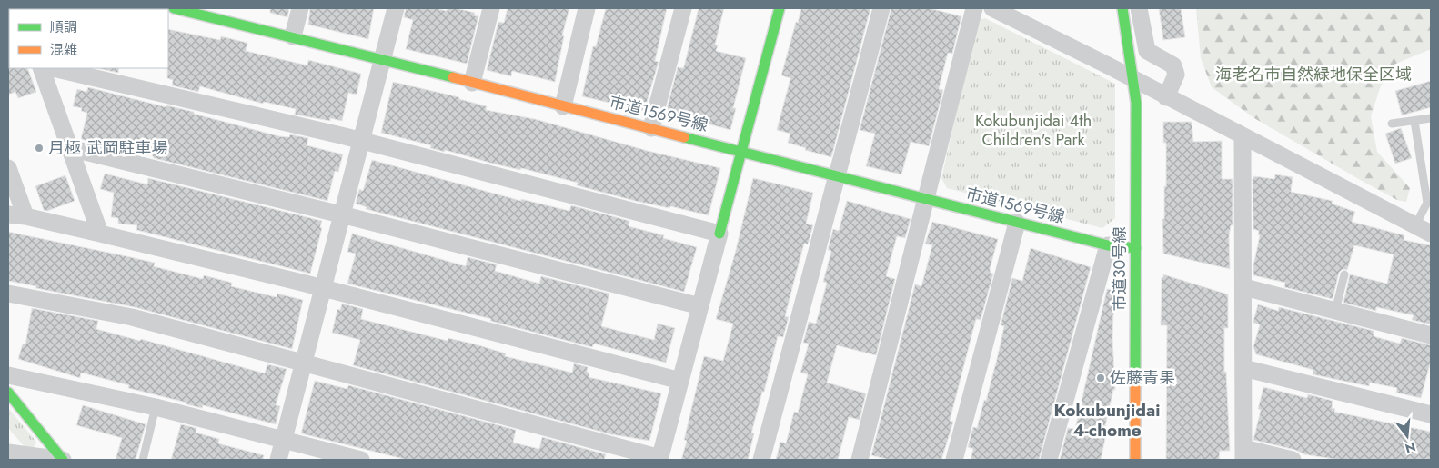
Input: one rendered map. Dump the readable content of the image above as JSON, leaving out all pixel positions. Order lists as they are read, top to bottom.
{
  "streets": {
    "street": ["市道1569号線", "市道30号線"]
  },
  "crossings": [
    ["市道1569号線", "市道30号線"]
  ],
  "districts": ["Kokubunjidai 4-chome"],
  "parks": ["海老名市自然緑地保全区域", "Kokubunjidai 4th Children's Park"],
  "places": ["月極 武岡駐車場", "佐藤青果"],
  "legend": ["順調", "混雑"],
  "north": "bottom"
}
